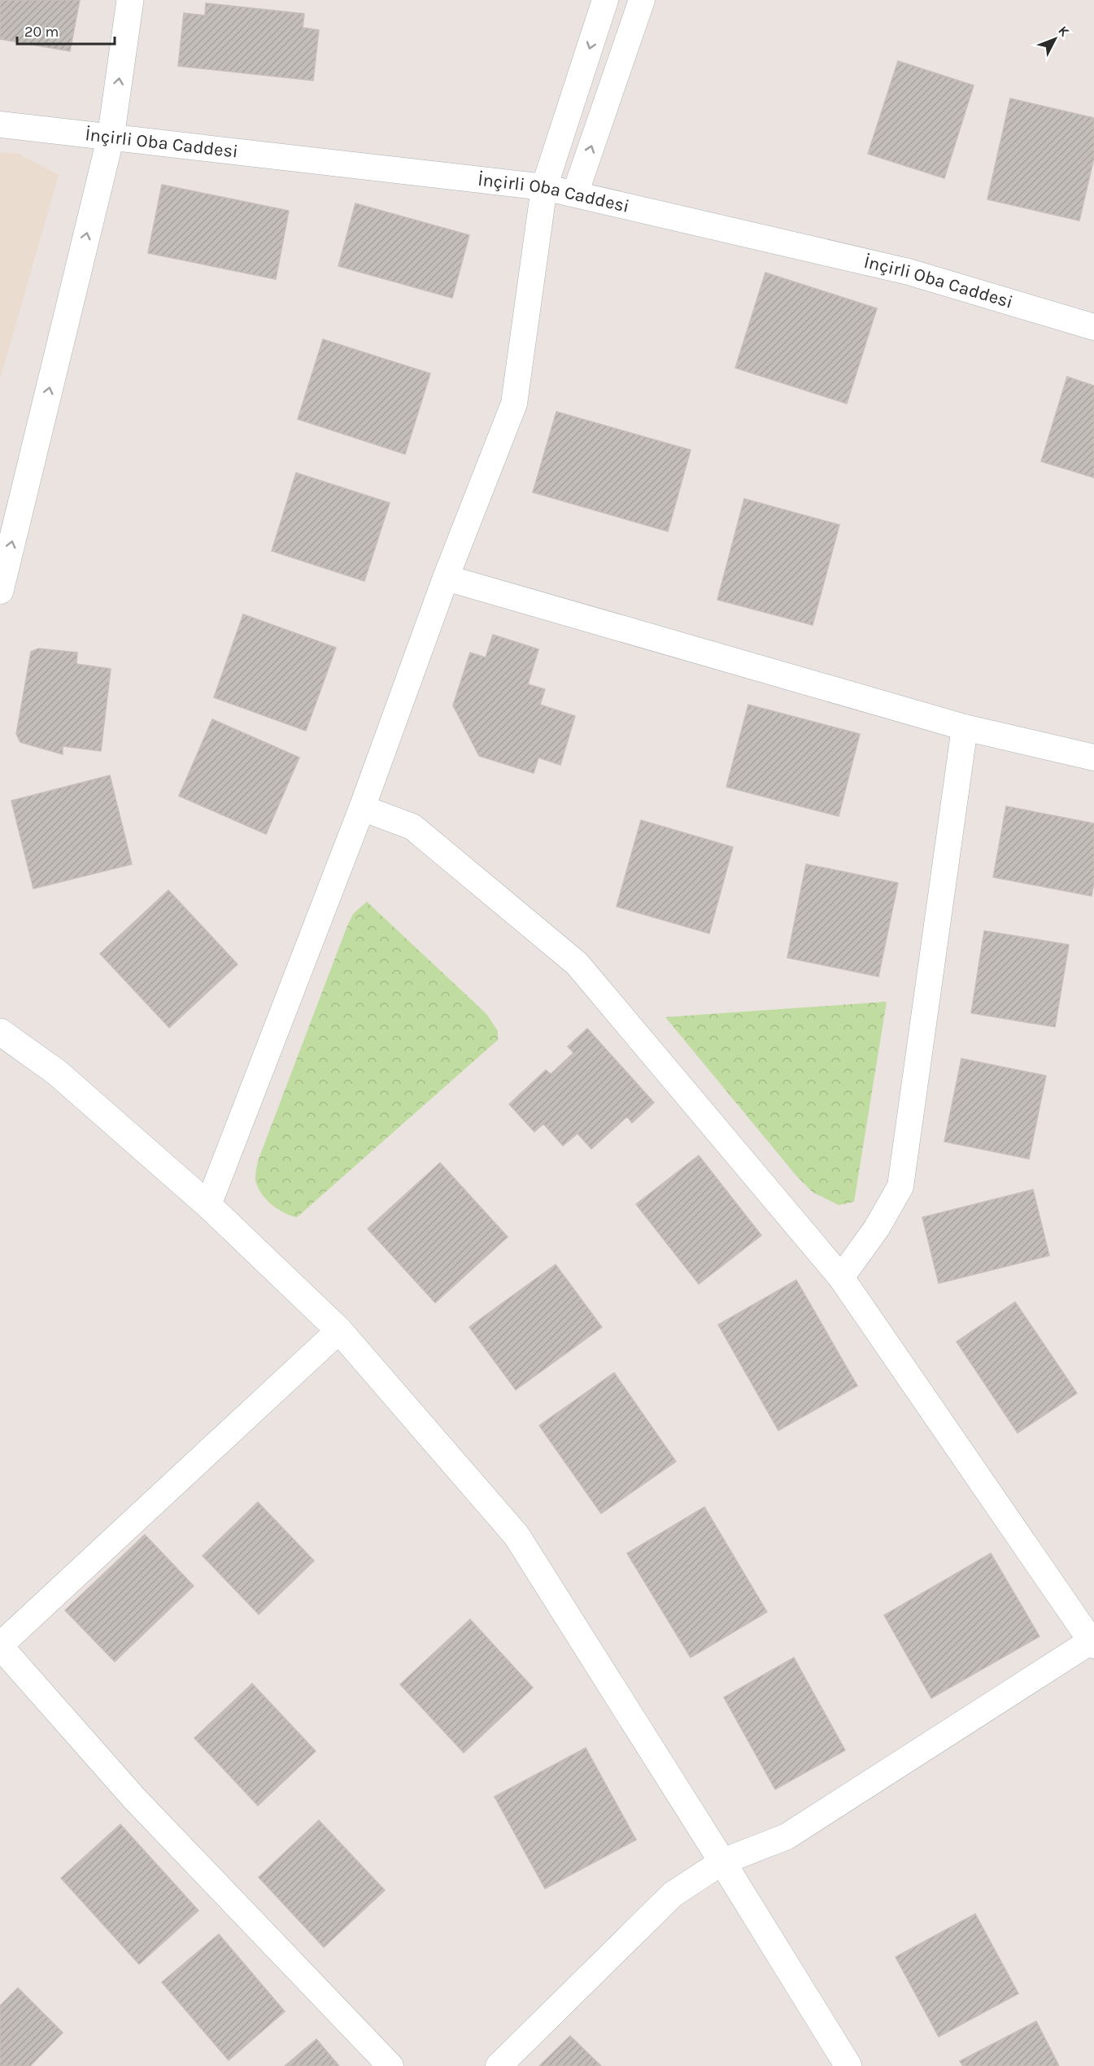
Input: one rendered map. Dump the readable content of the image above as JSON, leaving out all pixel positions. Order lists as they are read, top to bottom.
{
  "streets": {
    "street": ["İnçirli Oba Caddesi"]
  },
  "scale_bar": "20 m",
  "north": "top right"
}
